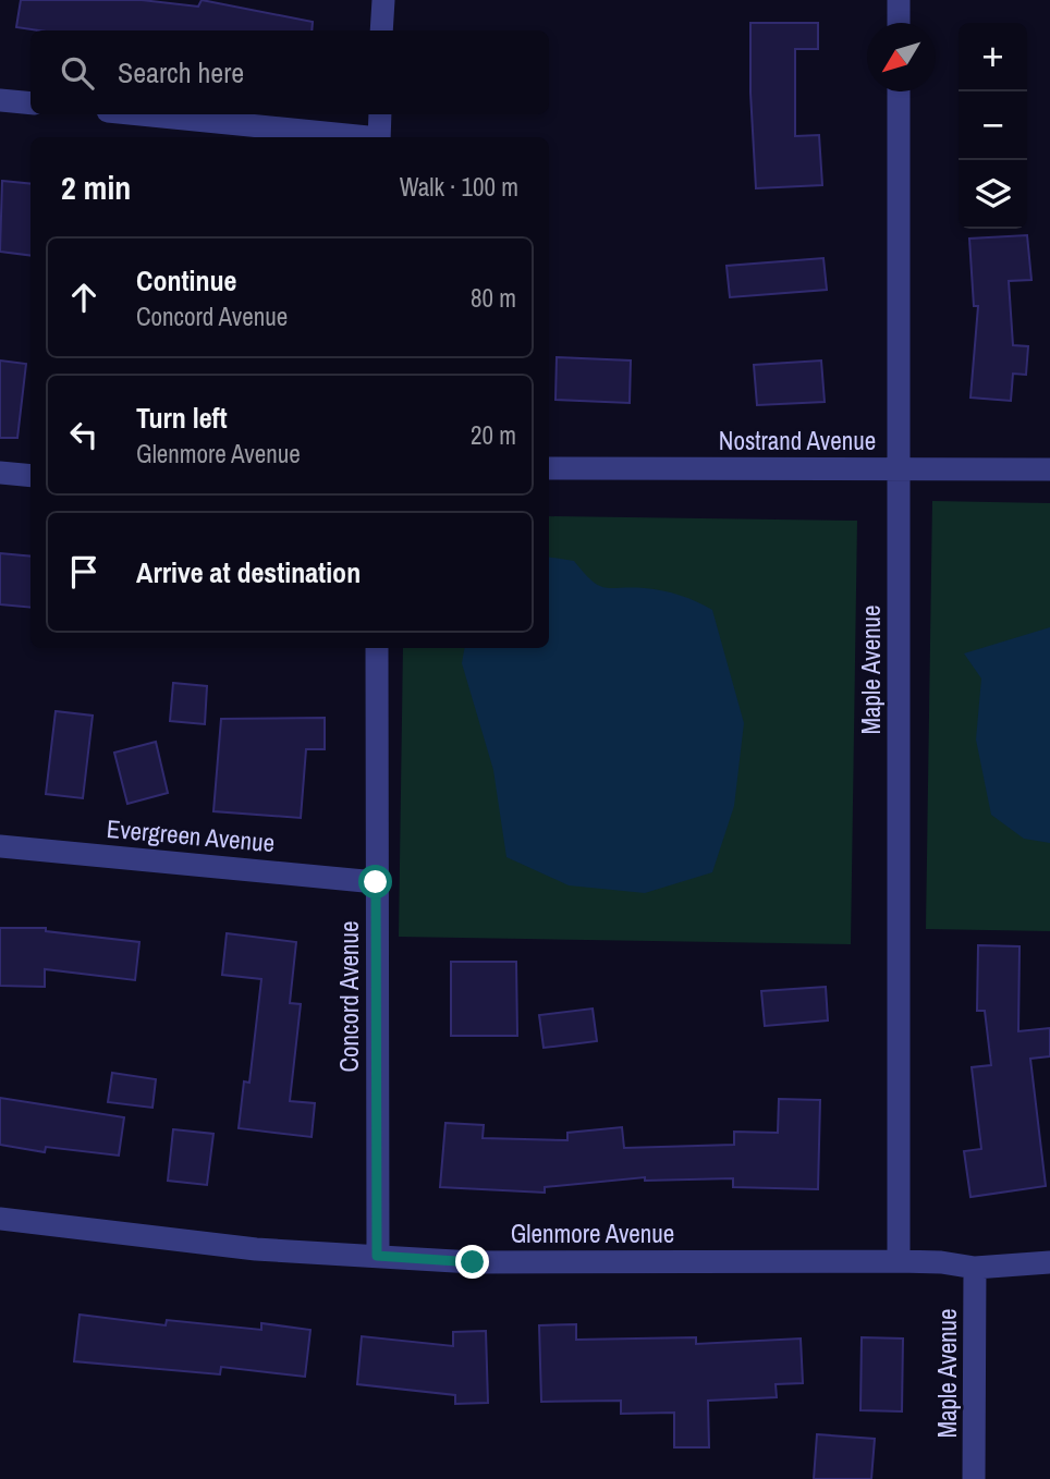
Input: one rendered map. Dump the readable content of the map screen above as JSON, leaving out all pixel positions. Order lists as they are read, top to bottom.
{
  "streets": {
    "street": [
      "Nostrand Avenue",
      "Maple Avenue",
      "Evergreen Avenue",
      "Concord Avenue",
      "Glenmore Avenue"
    ]
  },
  "crossings": [
    ["Nostrand Avenue", "Maple Avenue"],
    ["Maple Avenue", "Glenmore Avenue"],
    ["Evergreen Avenue", "Concord Avenue"],
    ["Concord Avenue", "Glenmore Avenue"]
  ],
  "north": "bottom left",
  "page": {
    "map_buttons": ["+", "−"],
    "search": "Search here",
    "heading": ["2 min", "Walk · 100 m"],
    "list": [
      ["Continue", "Concord Avenue", "80 m"],
      ["Turn left", "Glenmore Avenue", "20 m"],
      "Arrive at destination"
    ]
  }
}
